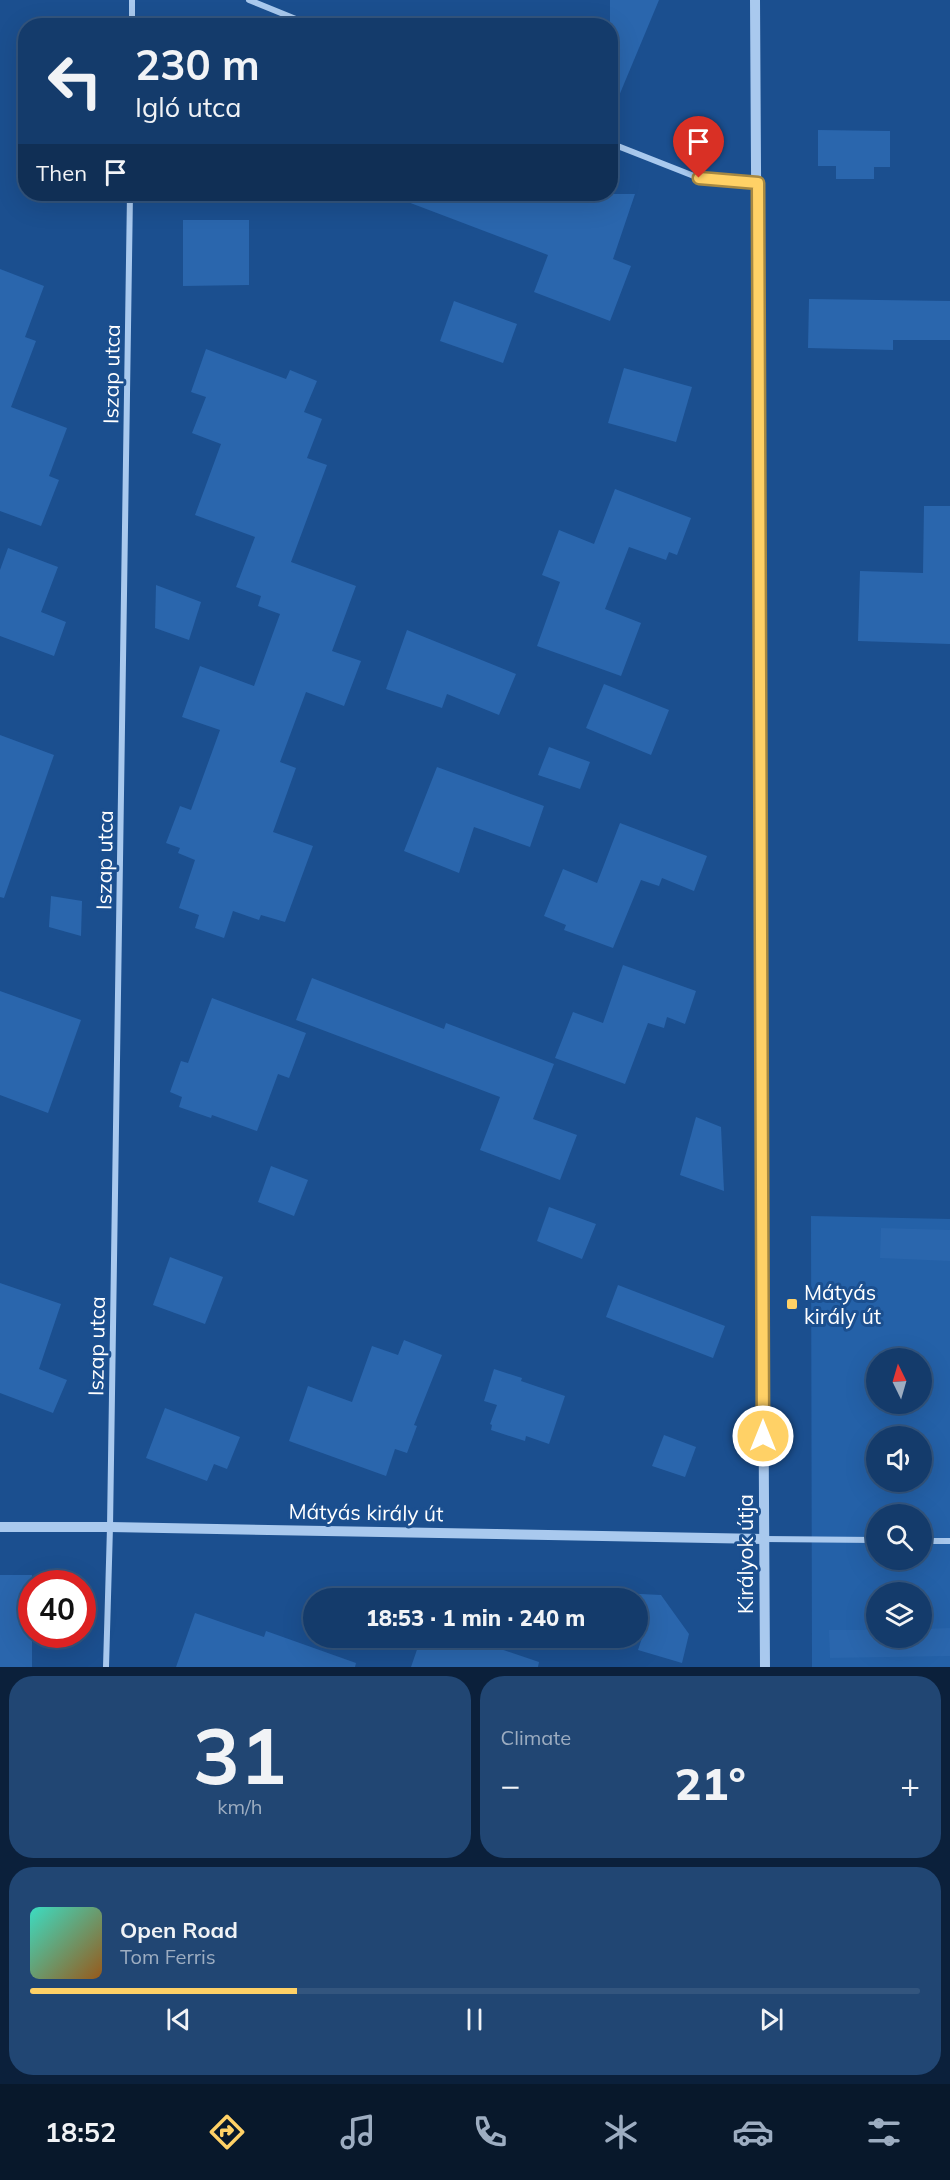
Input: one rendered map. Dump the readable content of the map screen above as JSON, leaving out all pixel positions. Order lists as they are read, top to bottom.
{
  "streets": {
    "street": ["Iszap utca", "Mátyás király út", "Királyok útja"]
  },
  "crossings": [
    ["Iszap utca", "Mátyás király út"],
    ["Mátyás király út", "Királyok útja"]
  ],
  "places": {
    "transit": ["Mátyás király út"]
  },
  "north": "top",
  "page": {
    "turn": ["230 m", "Igló utca"],
    "then": "Then",
    "limit": "40",
    "trip": "18:53 · 1 min · 240 m",
    "tile": [
      ["31", "km/h"],
      "Climate"
    ],
    "heat": ["−", "21°", "+"],
    "song": ["Open Road", "Tom Ferris"],
    "tabs": "18:52"
  }
}
